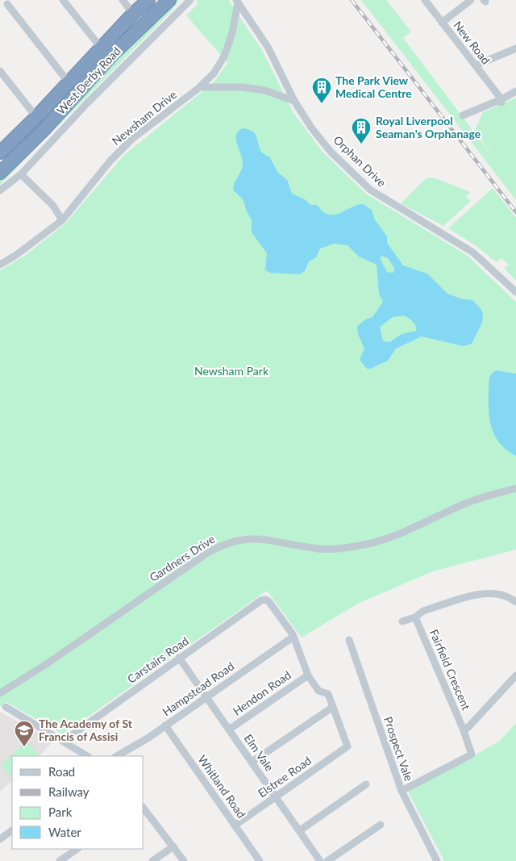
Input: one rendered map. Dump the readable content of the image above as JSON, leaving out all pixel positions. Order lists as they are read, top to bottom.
{
  "streets": {
    "highway": ["West Derby Road"],
    "street": [
      "New Road",
      "Newsham Drive",
      "Orphan Drive",
      "Gardners Drive",
      "Carstairs Road",
      "Fairfield Crescent",
      "Hampstead Road",
      "Hendon Road",
      "Prospect Vale",
      "Elm Vale",
      "Elstree Road",
      "Whitland Road"
    ]
  },
  "crossings": [
    ["Newsham Drive", "Orphan Drive"],
    ["Carstairs Road", "Hampstead Road"],
    ["Carstairs Road", "Elm Vale"],
    ["Fairfield Crescent", "Prospect Vale"],
    ["Hampstead Road", "Elm Vale"],
    ["Hampstead Road", "Whitland Road"],
    ["Hendon Road", "Elm Vale"],
    ["Elm Vale", "Elstree Road"],
    ["Elstree Road", "Whitland Road"]
  ],
  "parks": ["Newsham Park"],
  "places": {
    "building": ["The Park View Medical Centre", "Royal Liverpool Seaman's Orphanage"],
    "school or university": ["The Academy of St Francis of Assisi"]
  },
  "legend": [
    "Road",
    "Railway",
    "Park",
    "Water"
  ]
}
